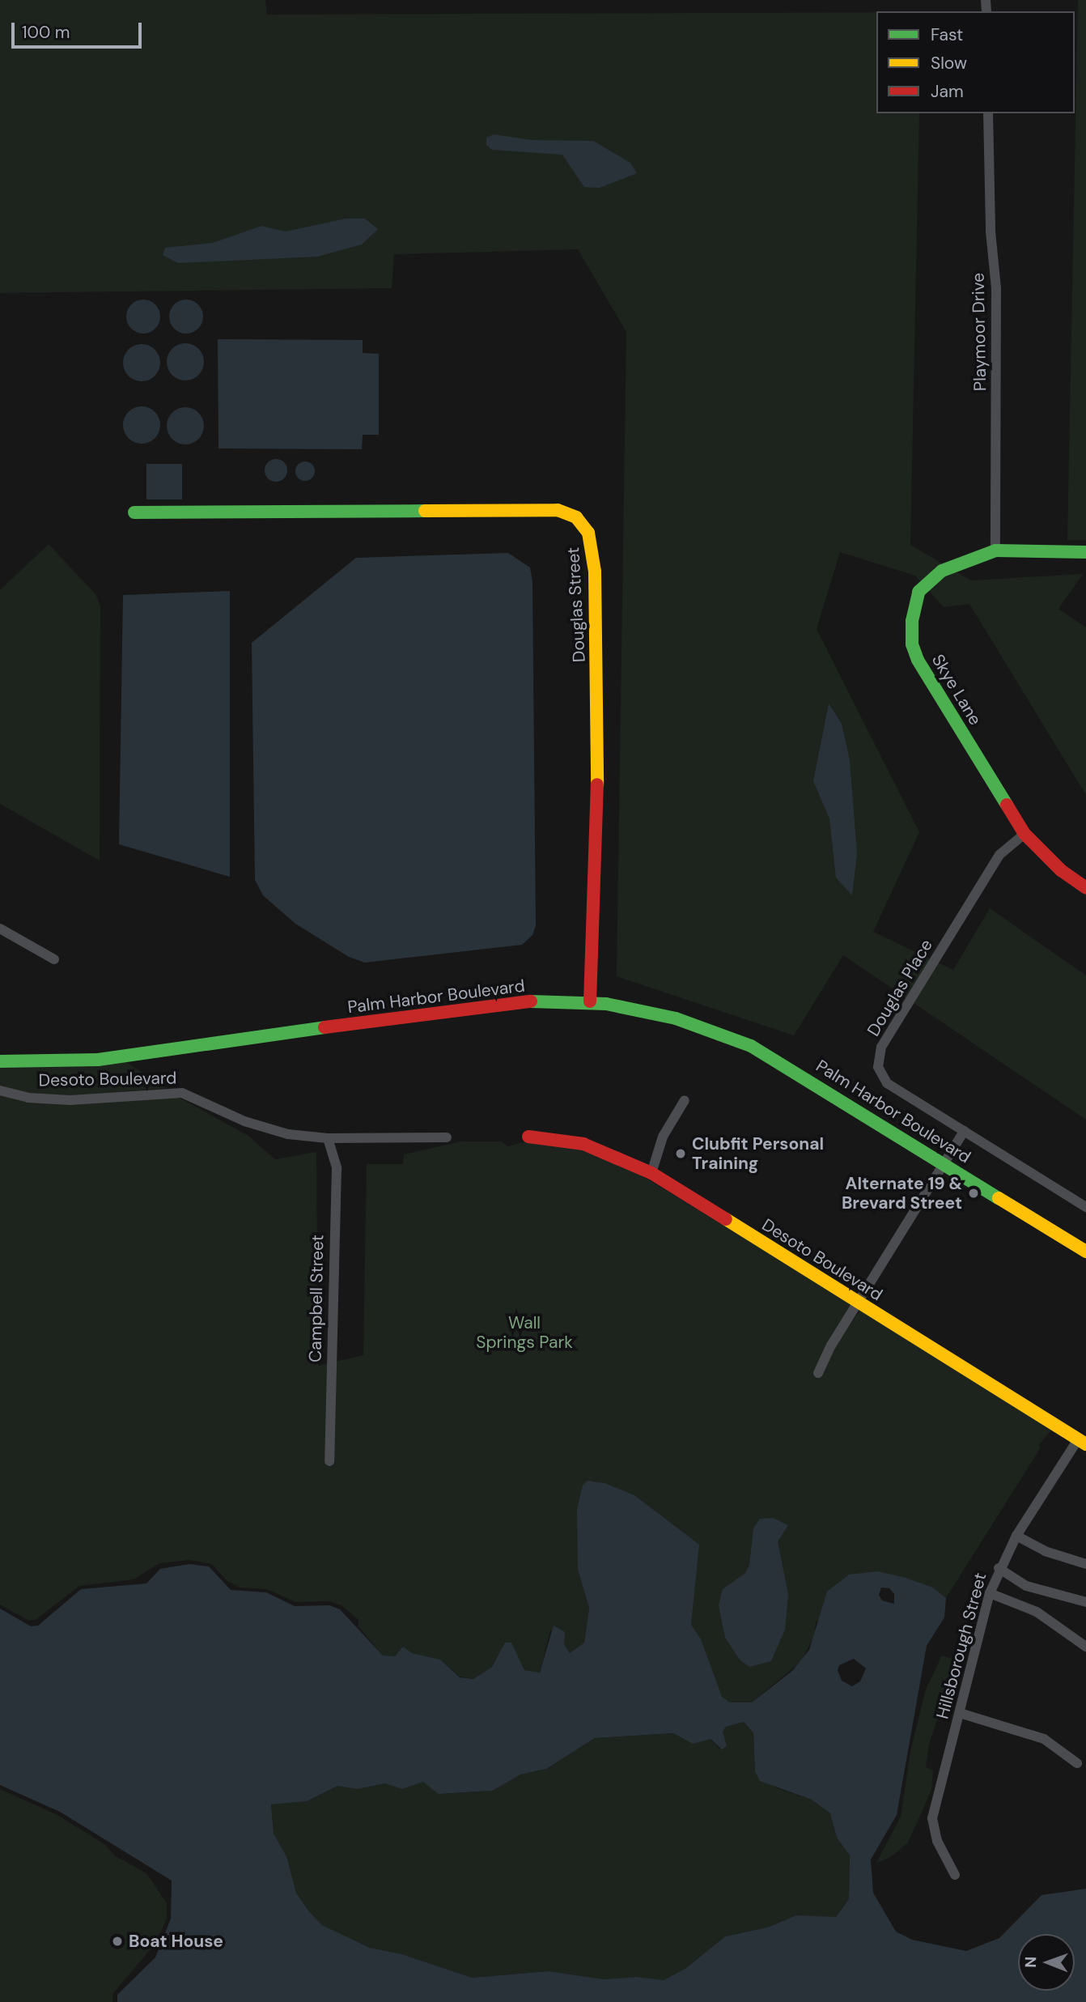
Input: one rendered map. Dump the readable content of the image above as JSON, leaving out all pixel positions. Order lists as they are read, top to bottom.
{
  "streets": {
    "street": [
      "Playmoor Drive",
      "Douglas Street",
      "Skye Lane",
      "Douglas Place",
      "Palm Harbor Boulevard",
      "Desoto Boulevard",
      "Campbell Street",
      "Hillsborough Street"
    ]
  },
  "crossings": [
    ["Playmoor Drive", "Skye Lane"],
    ["Douglas Street", "Palm Harbor Boulevard"],
    ["Skye Lane", "Douglas Place"],
    ["Desoto Boulevard", "Campbell Street"],
    ["Desoto Boulevard", "Hillsborough Street"]
  ],
  "parks": ["Wall Springs Park"],
  "places": ["Clubfit Personal Training", "Alternate 19 & Brevard Street", "Boat House"],
  "legend": ["Fast", "Slow", "Jam"],
  "scale_bar": "100 m",
  "north": "left"
}
